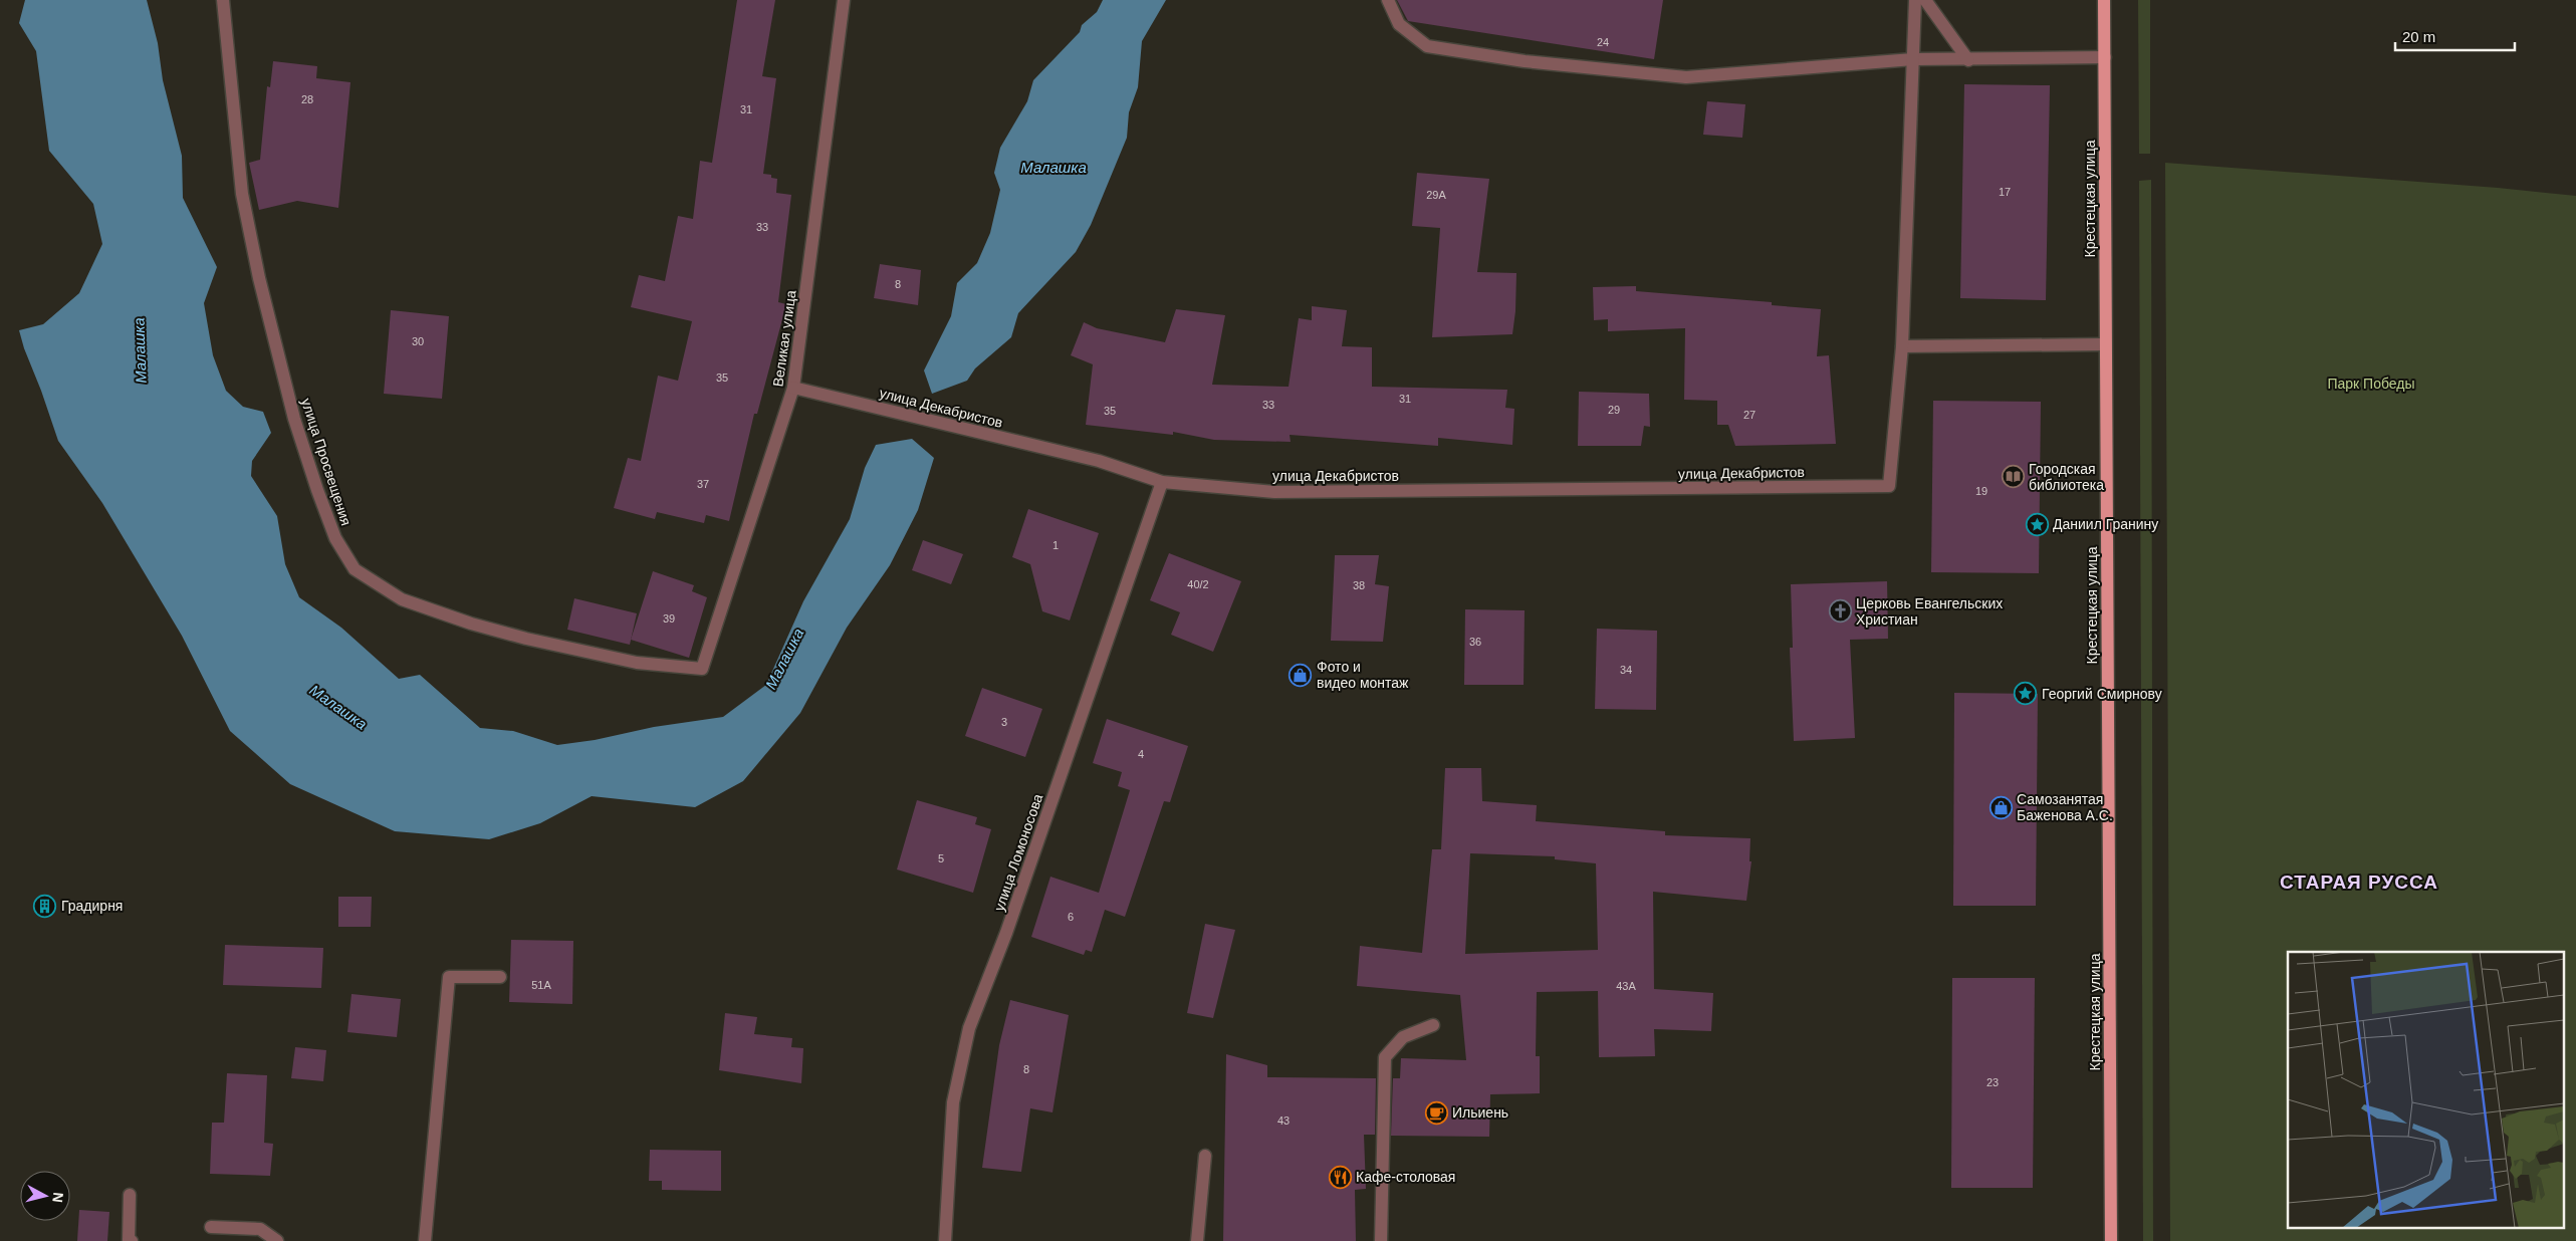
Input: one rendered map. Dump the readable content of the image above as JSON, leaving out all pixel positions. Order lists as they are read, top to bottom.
{
  "streets": {
    "main road": ["Крестецкая улица"],
    "street": [
      "Великая улица",
      "улица Декабристов",
      "улица Просвещения",
      "улица Ломоносова"
    ]
  },
  "crossings": [
    ["Великая улица", "улица Декабристов"],
    ["Великая улица", "улица Просвещения"],
    ["улица Декабристов", "улица Ломоносова"]
  ],
  "districts": ["СТАРАЯ РУССА"],
  "water": ["Малашка"],
  "parks": ["Парк Победы"],
  "places": {
    "library": ["Городская библиотека"],
    "place": ["Даниил Гранину", "Георгий Смирнову"],
    "church": ["Церковь Евангельских Христиан"],
    "shop": ["Фото и видео монтаж", "Самозанятая Баженова А.С."],
    "building": ["Градирня"],
    "cafe": ["Ильиень"],
    "restaurant": ["Кафе-столовая"]
  },
  "house_numbers": [
    "24",
    "28",
    "31",
    "17",
    "29А",
    "33",
    "8",
    "30",
    "35",
    "31",
    "33",
    "29",
    "35",
    "27",
    "37",
    "19",
    "1",
    "40/2",
    "38",
    "39",
    "36",
    "34",
    "3",
    "4",
    "5",
    "6",
    "51А",
    "43А",
    "8",
    "23",
    "43"
  ],
  "scale_bar": "20 m",
  "north": "right"
}
